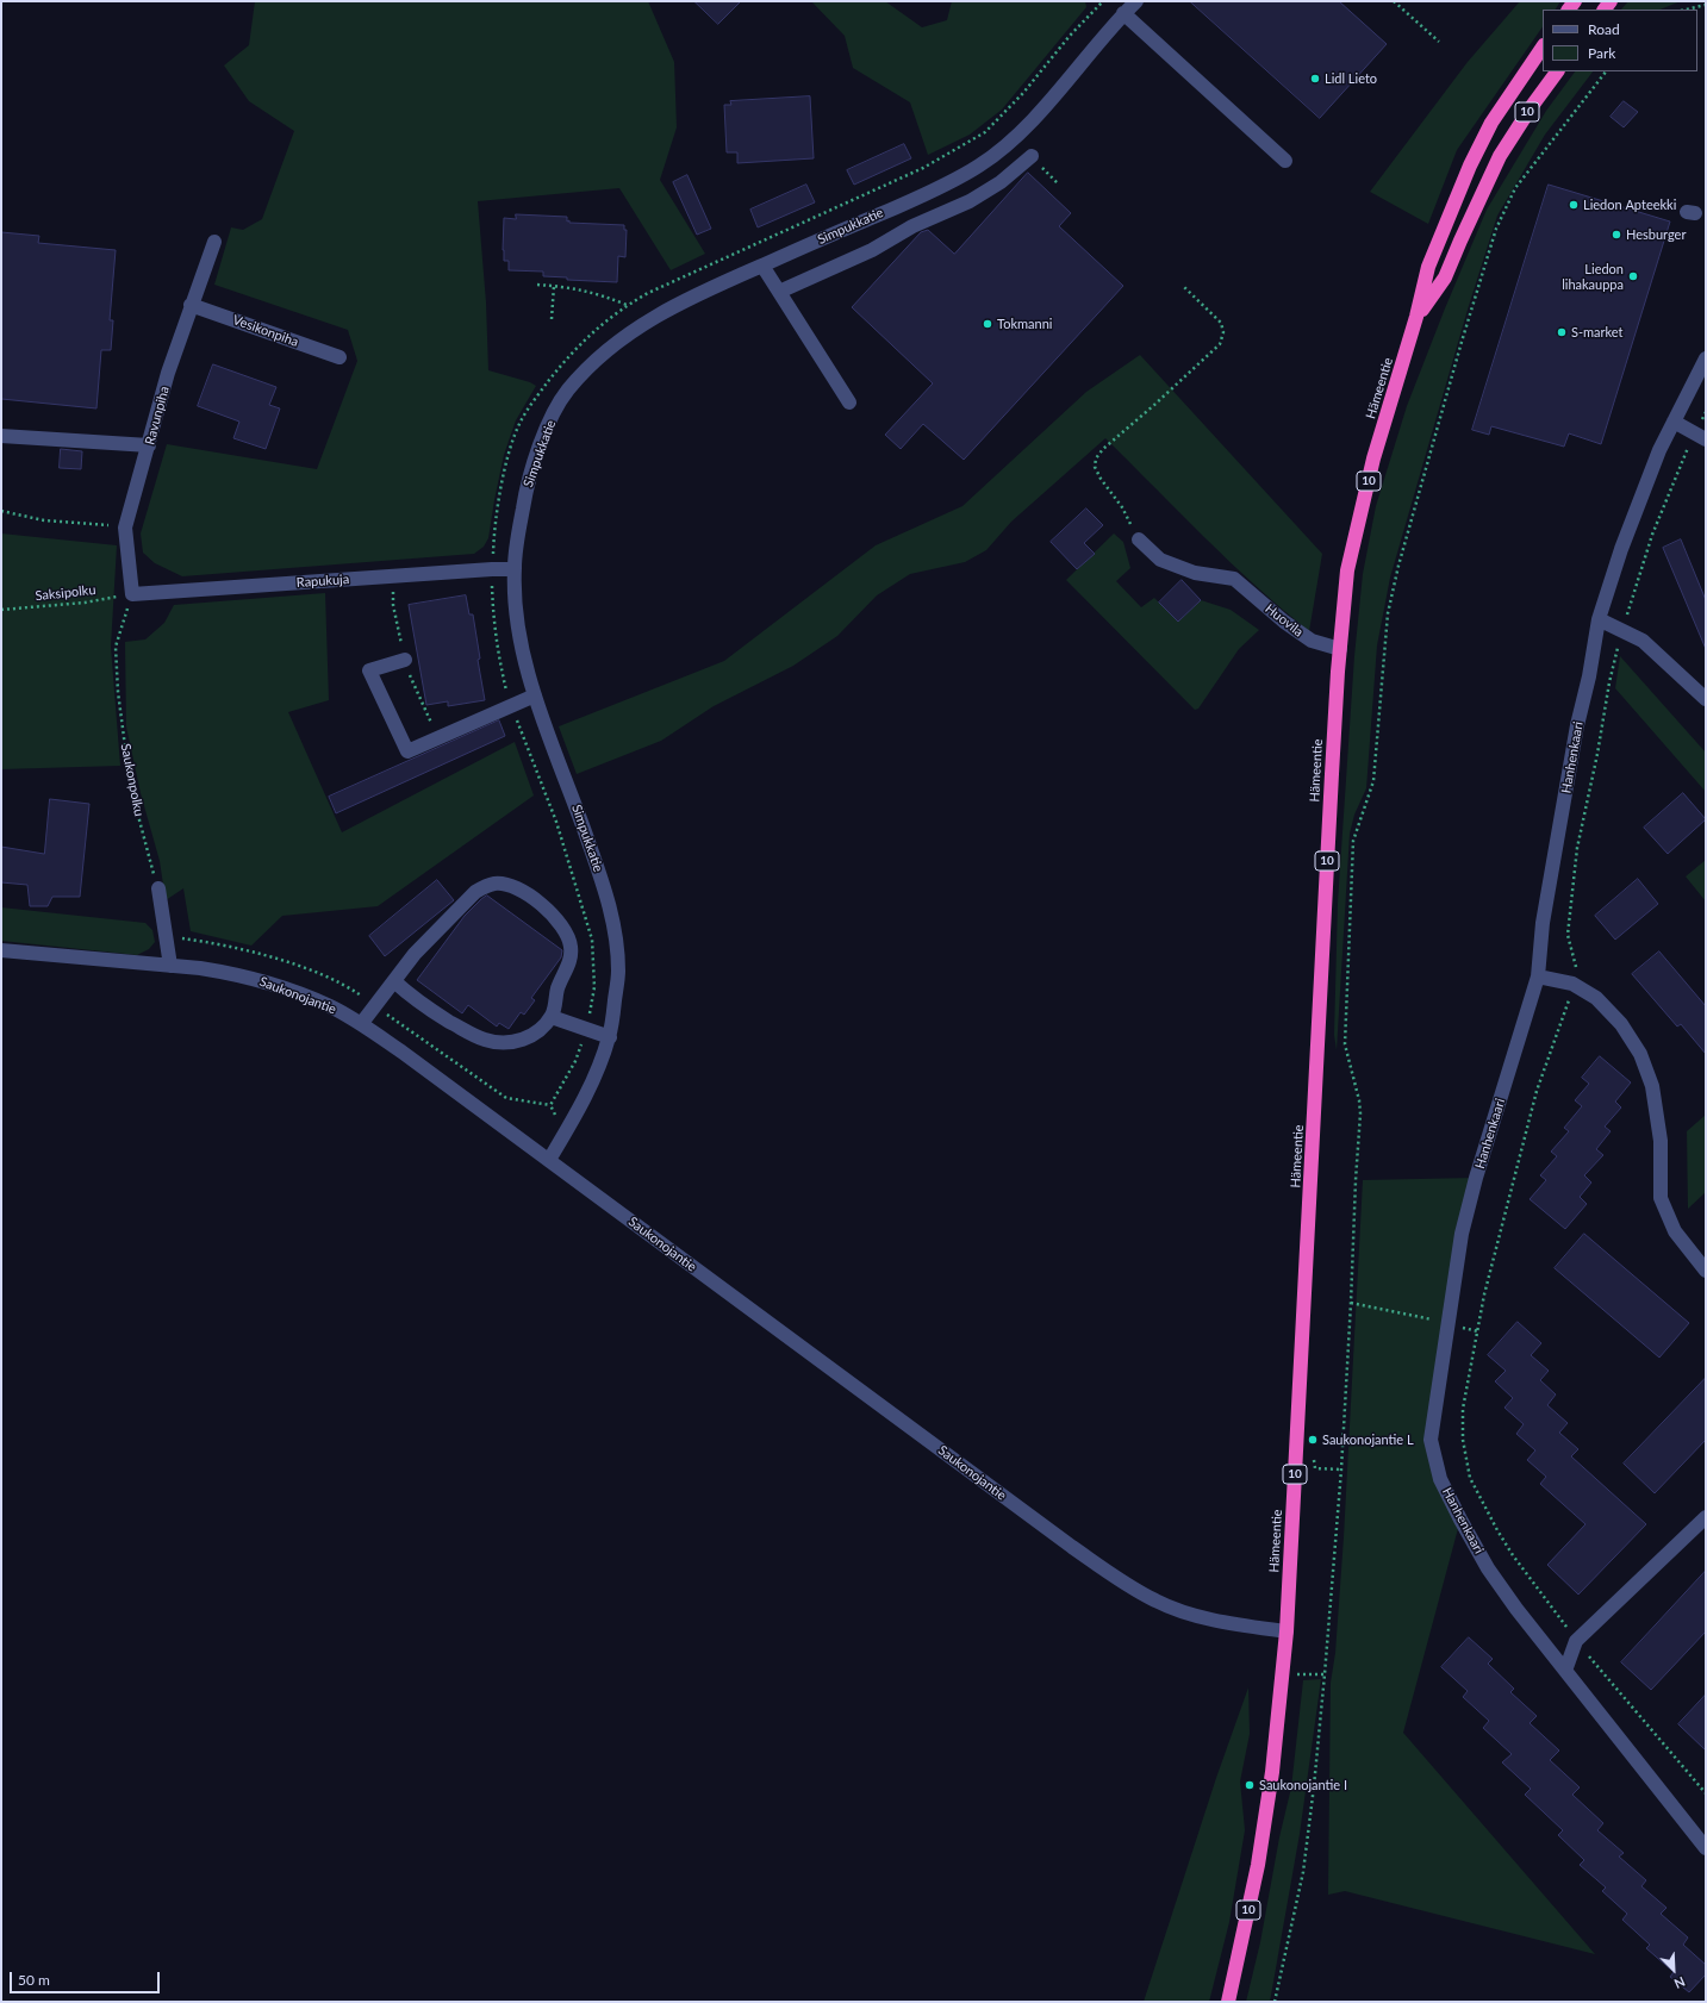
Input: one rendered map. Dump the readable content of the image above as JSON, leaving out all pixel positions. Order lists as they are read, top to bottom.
{
  "streets": {
    "highway": ["10", "Hämeentie"],
    "street": [
      "Simpukkatie",
      "Vesikonpiha",
      "Ravunpiha",
      "Rapukuja",
      "Huovila",
      "Hanhenkaari",
      "Saukonojantie"
    ],
    "path": ["Saksipolku", "Saukonpolku"]
  },
  "crossings": [
    ["Simpukkatie", "Rapukuja"],
    ["Simpukkatie", "Saukonojantie"],
    ["Vesikonpiha", "Ravunpiha"],
    ["Hämeentie", "Huovila"],
    ["Hämeentie", "Saukonojantie"],
    ["Ravunpiha", "Rapukuja"],
    ["Ravunpiha", "Saksipolku"],
    ["Ravunpiha", "Saukonpolku"],
    ["Rapukuja", "Saksipolku"],
    ["Rapukuja", "Saukonpolku"],
    ["Saksipolku", "Saukonpolku"]
  ],
  "places": [
    "Lidl Lieto",
    "Liedon Apteekki",
    "Hesburger",
    "Liedon lihakauppa",
    "Tokmanni",
    "S-market",
    "Saukonojantie L",
    "Saukonojantie I"
  ],
  "legend": ["Road", "Park"],
  "scale_bar": "50 m",
  "north": "bottom right"
}
